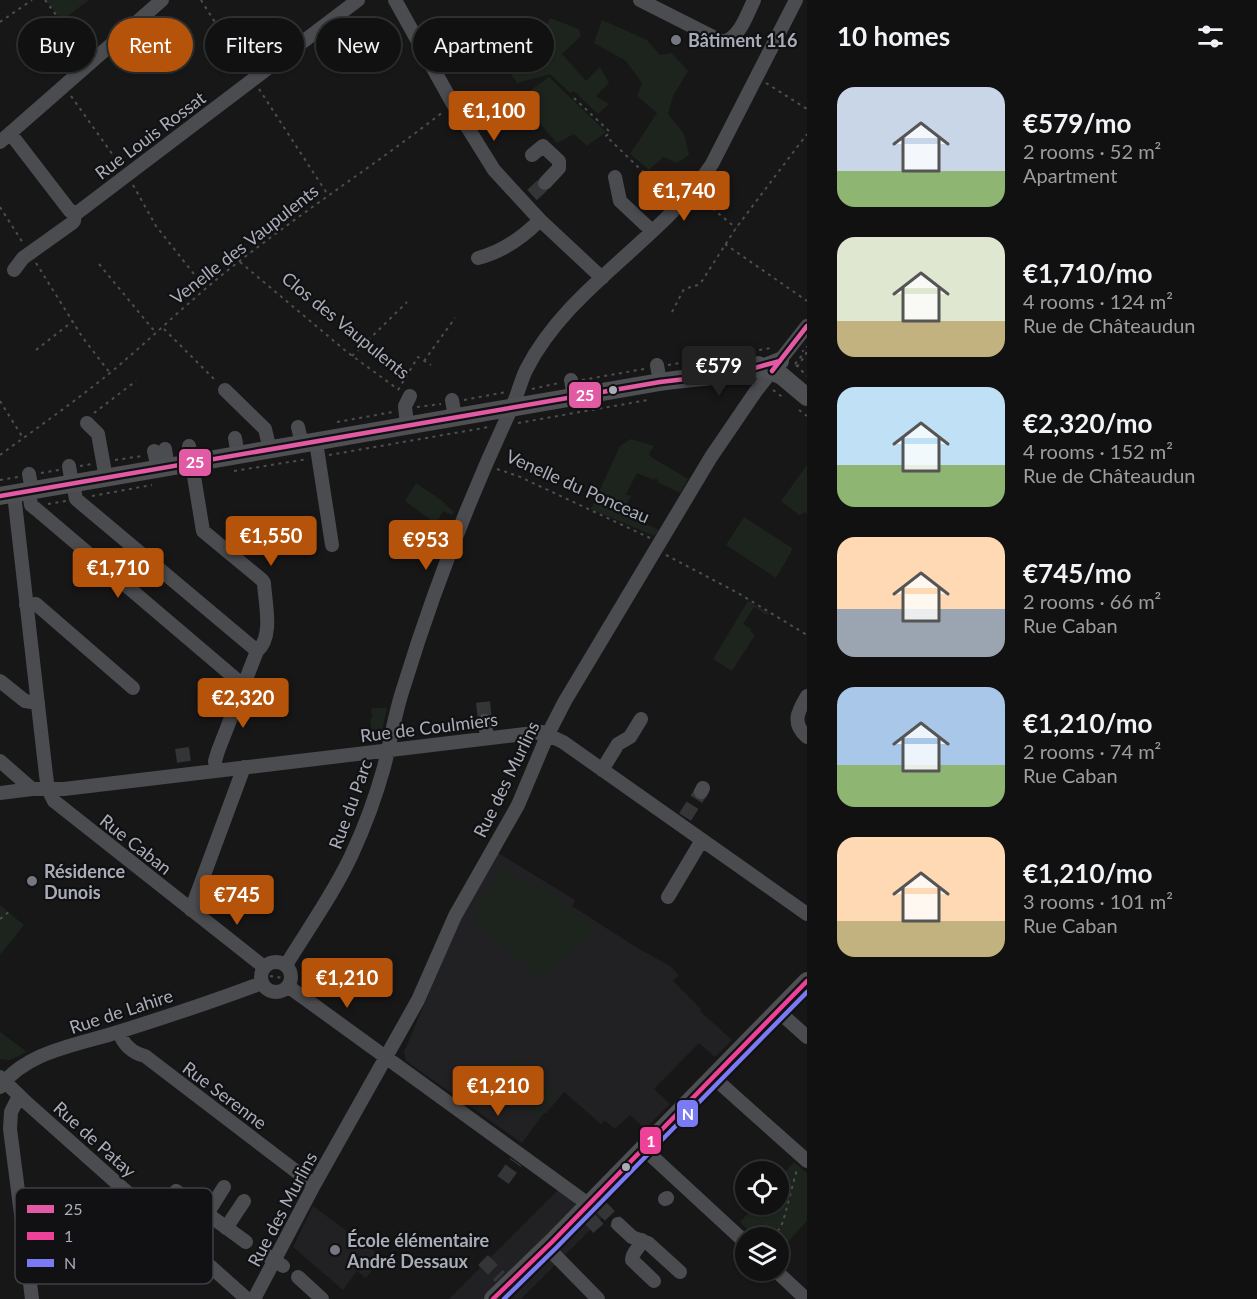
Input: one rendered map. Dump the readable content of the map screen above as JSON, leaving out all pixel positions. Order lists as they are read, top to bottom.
{
  "streets": {
    "street": [
      "Rue Louis Rossat",
      "Rue de Coulmiers",
      "Rue des Murlins",
      "Rue du Parc",
      "Rue Caban",
      "Rue de Lahire",
      "Rue Serenne",
      "Rue de Patay"
    ],
    "path": ["Venelle des Vaupulents", "Clos des Vaupulents", "Venelle du Ponceau"]
  },
  "crossings": [
    ["Venelle des Vaupulents", "Clos des Vaupulents"],
    ["Venelle du Ponceau", "Rue du Parc"],
    ["Rue de Coulmiers", "Rue des Murlins"],
    ["Rue de Coulmiers", "Rue du Parc"],
    ["Rue de Coulmiers", "Rue Caban"],
    ["Rue des Murlins", "Rue Serenne"],
    ["Rue du Parc", "Rue Caban"],
    ["Rue Caban", "Rue de Lahire"],
    ["Rue de Lahire", "Rue Serenne"],
    ["Rue de Lahire", "Rue de Patay"]
  ],
  "places": ["Bâtiment 116", "Résidence Dunois", "École élémentaire André Dessaux"],
  "lines": ["transit line 25", "transit line 1", "transit line N"],
  "legend": ["25", "1", "N"],
  "page": {
    "heading": "10 homes",
    "chip": [
      "Buy",
      "Rent",
      "Filters",
      "New",
      "Apartment"
    ],
    "list": [
      {
        "name": "€579/mo",
        "note": "2 rooms · 52 m² · Apartment"
      },
      {
        "name": "€1,710/mo",
        "note": "4 rooms · 124 m² · Rue de Châteaudun"
      },
      {
        "name": "€2,320/mo",
        "note": "4 rooms · 152 m² · Rue de Châteaudun"
      },
      {
        "name": "€745/mo",
        "note": "2 rooms · 66 m² · Rue Caban"
      },
      {
        "name": "€1,210/mo",
        "note": "2 rooms · 74 m² · Rue Caban"
      },
      {
        "name": "€1,210/mo",
        "note": "3 rooms · 101 m² · Rue Caban"
      }
    ],
    "price": [
      "€1,100",
      "€1,740",
      "€579",
      "€1,550",
      "€953",
      "€1,710",
      "€2,320",
      "€745",
      "€1,210",
      "€1,210"
    ]
  }
}
